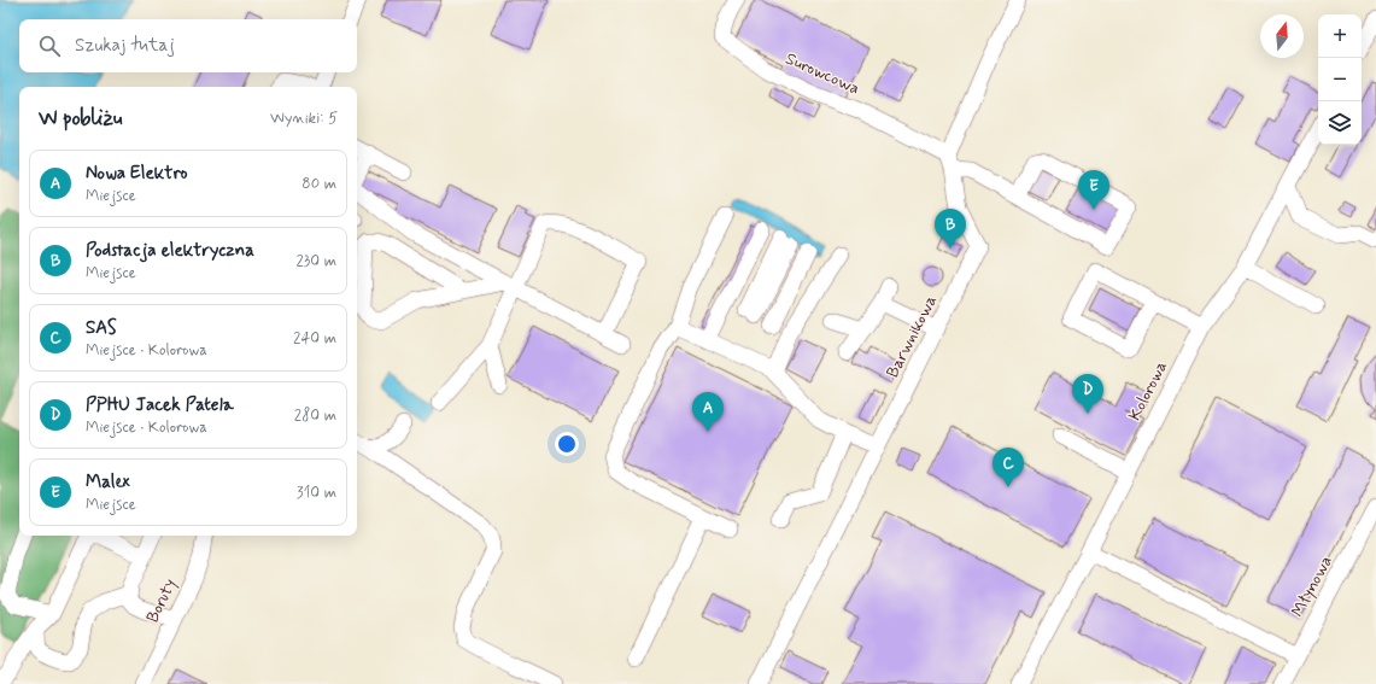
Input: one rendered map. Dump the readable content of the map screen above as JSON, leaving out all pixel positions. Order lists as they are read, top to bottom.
{
  "streets": {
    "street": [
      "Surowcowa",
      "Barwnikowa",
      "Kolorowa",
      "Młynowa",
      "Boruty"
    ]
  },
  "crossings": [
    ["Surowcowa", "Barwnikowa"]
  ],
  "north": "top",
  "page": {
    "map_buttons": ["+", "−"],
    "search": "Szukaj tutaj",
    "heading": ["W pobliżu", "Wyniki: 5"],
    "list": [
      {
        "mark": "A",
        "name": "Nowa Elektro",
        "note": "Miejsce",
        "value": "80 m"
      },
      {
        "mark": "B",
        "name": "Podstacja elektryczna",
        "note": "Miejsce",
        "value": "230 m"
      },
      {
        "mark": "C",
        "name": "SAS",
        "note": "Miejsce · Kolorowa",
        "value": "240 m"
      },
      {
        "mark": "D",
        "name": "PPHU Jacek Patela",
        "note": "Miejsce · Kolorowa",
        "value": "280 m"
      },
      {
        "mark": "E",
        "name": "Malex",
        "note": "Miejsce",
        "value": "310 m"
      }
    ],
    "pins": [
      "E",
      "B",
      "D",
      "A",
      "C"
    ]
  }
}
